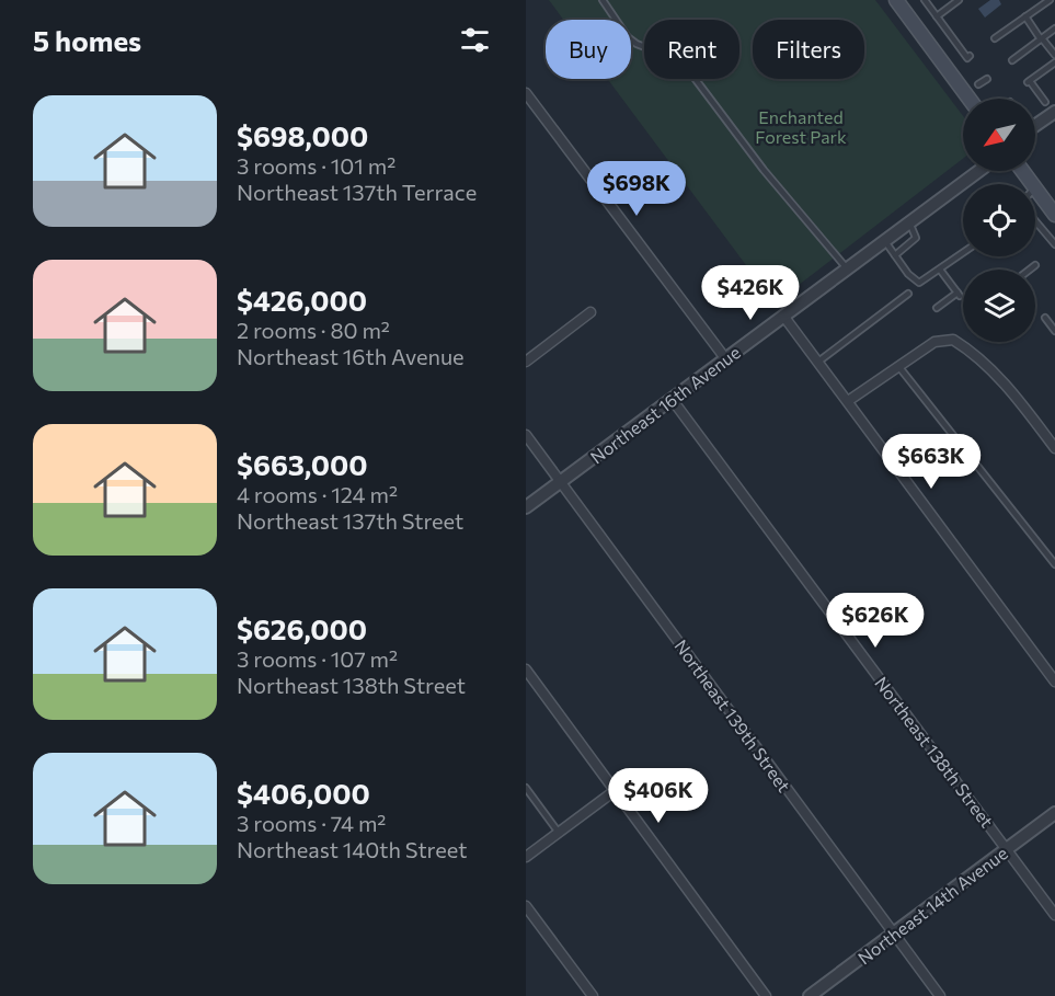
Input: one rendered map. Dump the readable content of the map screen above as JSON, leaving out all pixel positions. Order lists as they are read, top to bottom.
{
  "streets": {
    "street": [
      "Northeast 16th Avenue",
      "Northeast 139th Street",
      "Northeast 138th Street",
      "Northeast 14th Avenue"
    ]
  },
  "crossings": [
    ["Northeast 16th Avenue", "Northeast 139th Street"],
    ["Northeast 16th Avenue", "Northeast 138th Street"],
    ["Northeast 139th Street", "Northeast 14th Avenue"],
    ["Northeast 138th Street", "Northeast 14th Avenue"]
  ],
  "parks": ["Enchanted Forest Park"],
  "north": "bottom left",
  "page": {
    "heading": "5 homes",
    "chip": ["Buy", "Rent", "Filters"],
    "list": [
      {
        "name": "$698,000",
        "note": "3 rooms · 101 m² · Northeast 137th Terrace"
      },
      {
        "name": "$426,000",
        "note": "2 rooms · 80 m² · Northeast 16th Avenue"
      },
      {
        "name": "$663,000",
        "note": "4 rooms · 124 m² · Northeast 137th Street"
      },
      {
        "name": "$626,000",
        "note": "3 rooms · 107 m² · Northeast 138th Street"
      },
      {
        "name": "$406,000",
        "note": "3 rooms · 74 m² · Northeast 140th Street"
      }
    ],
    "price": [
      "$698K",
      "$426K",
      "$663K",
      "$626K",
      "$406K"
    ]
  }
}
